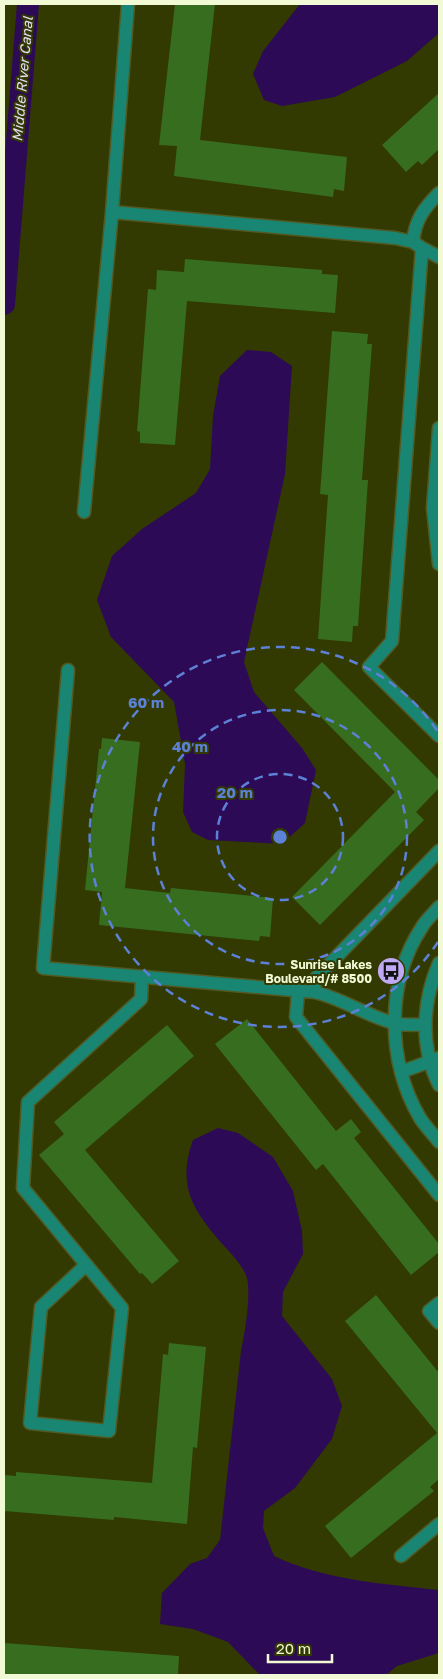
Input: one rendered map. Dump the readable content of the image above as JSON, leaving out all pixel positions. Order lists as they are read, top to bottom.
{
  "water": ["Middle River Canal"],
  "places": {
    "bus stop": ["Sunrise Lakes Boulevard/# 8500"]
  },
  "scale_bar": "20 m",
  "rings": ["60 m", "40 m", "20 m"]
}
